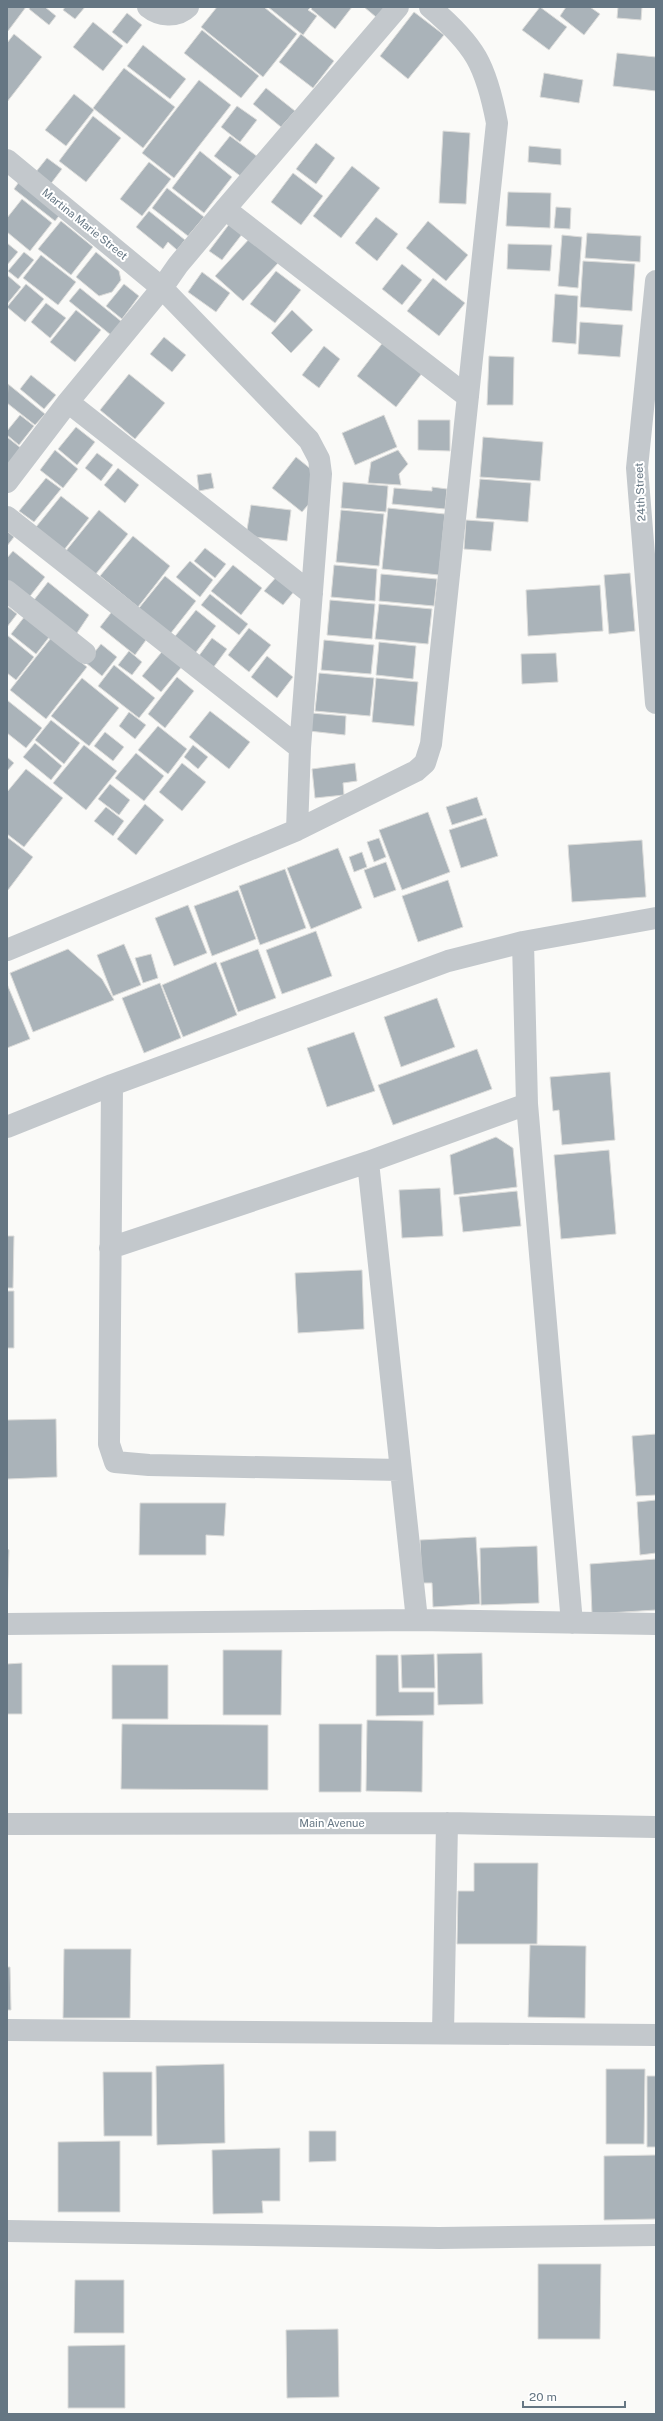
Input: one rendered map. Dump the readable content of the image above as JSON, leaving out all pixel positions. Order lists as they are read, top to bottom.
{
  "streets": {
    "street": ["Martina Marie Street", "24th Street", "Main Avenue"]
  },
  "scale_bar": "20 m"
}
